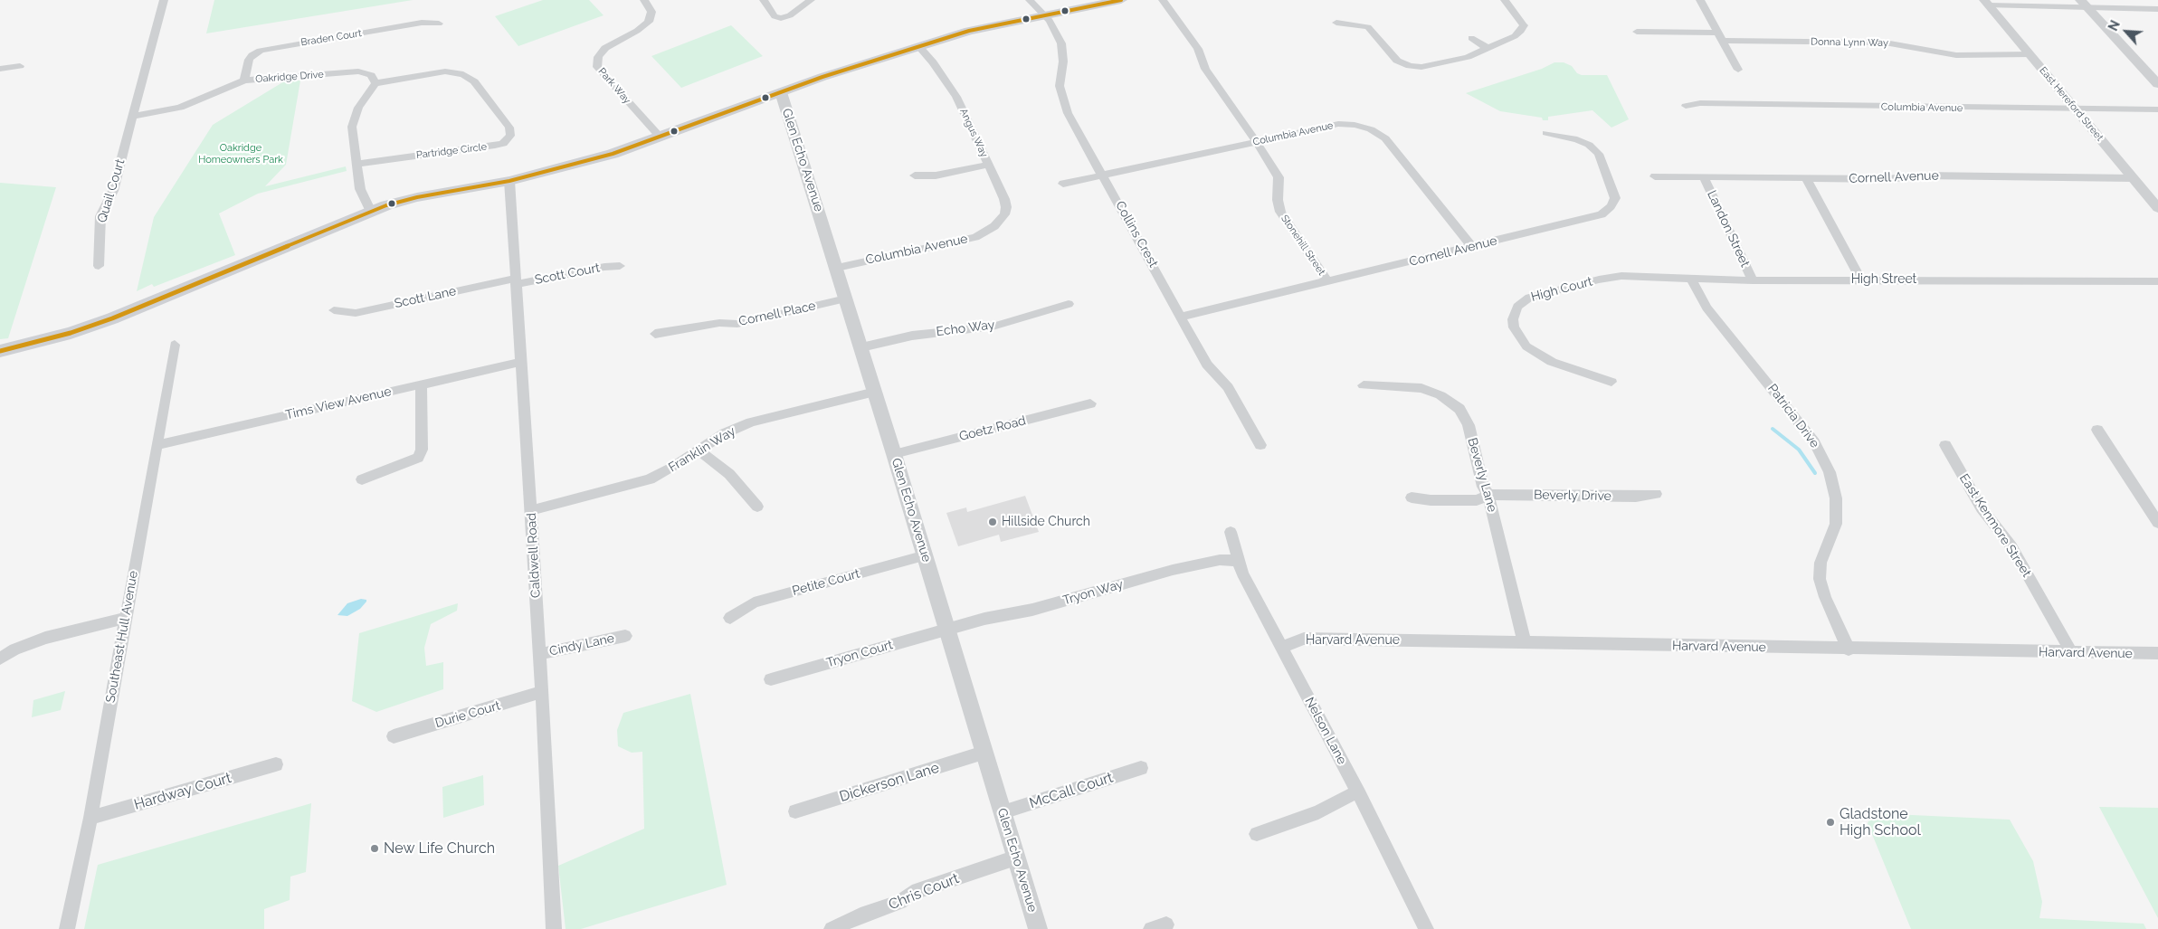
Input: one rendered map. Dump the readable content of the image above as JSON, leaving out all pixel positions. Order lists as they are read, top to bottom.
{
  "streets": {
    "street": [
      "Braden Court",
      "Donna Lynn Way",
      "Oakridge Drive",
      "Park Way",
      "East Hereford Street",
      "Columbia Avenue",
      "Angus Way",
      "Partridge Circle",
      "Glen Echo Avenue",
      "Cornell Avenue",
      "Quail Court",
      "Landon Street",
      "Collins Crest",
      "Stonehill Street",
      "Scott Court",
      "High Street",
      "High Court",
      "Scott Lane",
      "Cornell Place",
      "Echo Way",
      "Tims View Avenue",
      "Patricia Drive",
      "Goetz Road",
      "Franklin Way",
      "Beverly Lane",
      "Beverly Drive",
      "East Kenmore Street",
      "Caldwell Road",
      "Petite Court",
      "Tryon Way",
      "Southeast Hull Avenue",
      "Harvard Avenue",
      "Cindy Lane",
      "Tryon Court",
      "Durie Court",
      "Nelson Lane",
      "Dickerson Lane",
      "McCall Court",
      "Hardway Court",
      "Chris Court"
    ]
  },
  "crossings": [
    ["Braden Court", "Oakridge Drive"],
    ["Donna Lynn Way", "East Hereford Street"],
    ["Oakridge Drive", "Partridge Circle"],
    ["Oakridge Drive", "Quail Court"],
    ["East Hereford Street", "Columbia Avenue"],
    ["East Hereford Street", "Cornell Avenue"],
    ["Columbia Avenue", "Angus Way"],
    ["Columbia Avenue", "Glen Echo Avenue"],
    ["Columbia Avenue", "Cornell Avenue"],
    ["Columbia Avenue", "Collins Crest"],
    ["Columbia Avenue", "Stonehill Street"],
    ["Glen Echo Avenue", "Cornell Place"],
    ["Glen Echo Avenue", "Echo Way"],
    ["Glen Echo Avenue", "Goetz Road"],
    ["Glen Echo Avenue", "Franklin Way"],
    ["Glen Echo Avenue", "Petite Court"],
    ["Glen Echo Avenue", "Tryon Way"],
    ["Glen Echo Avenue", "Tryon Court"],
    ["Glen Echo Avenue", "Dickerson Lane"],
    ["Glen Echo Avenue", "McCall Court"],
    ["Glen Echo Avenue", "Chris Court"],
    ["Cornell Avenue", "Landon Street"],
    ["Cornell Avenue", "Collins Crest"],
    ["Cornell Avenue", "Stonehill Street"],
    ["Landon Street", "High Street"],
    ["Scott Court", "Scott Lane"],
    ["Scott Court", "Caldwell Road"],
    ["High Street", "High Court"],
    ["High Street", "Patricia Drive"],
    ["Scott Lane", "Caldwell Road"],
    ["Tims View Avenue", "Caldwell Road"],
    ["Tims View Avenue", "Southeast Hull Avenue"],
    ["Patricia Drive", "Harvard Avenue"],
    ["Franklin Way", "Caldwell Road"],
    ["Beverly Lane", "Beverly Drive"],
    ["Beverly Lane", "Harvard Avenue"],
    ["East Kenmore Street", "Harvard Avenue"],
    ["Caldwell Road", "Cindy Lane"],
    ["Caldwell Road", "Durie Court"],
    ["Tryon Way", "Tryon Court"],
    ["Tryon Way", "Nelson Lane"],
    ["Southeast Hull Avenue", "Hardway Court"],
    ["Harvard Avenue", "Nelson Lane"]
  ],
  "parks": ["Oakridge Homeowners Park"],
  "places": ["Hillside Church", "Gladstone High School", "New Life Church"],
  "north": "top left"
}
